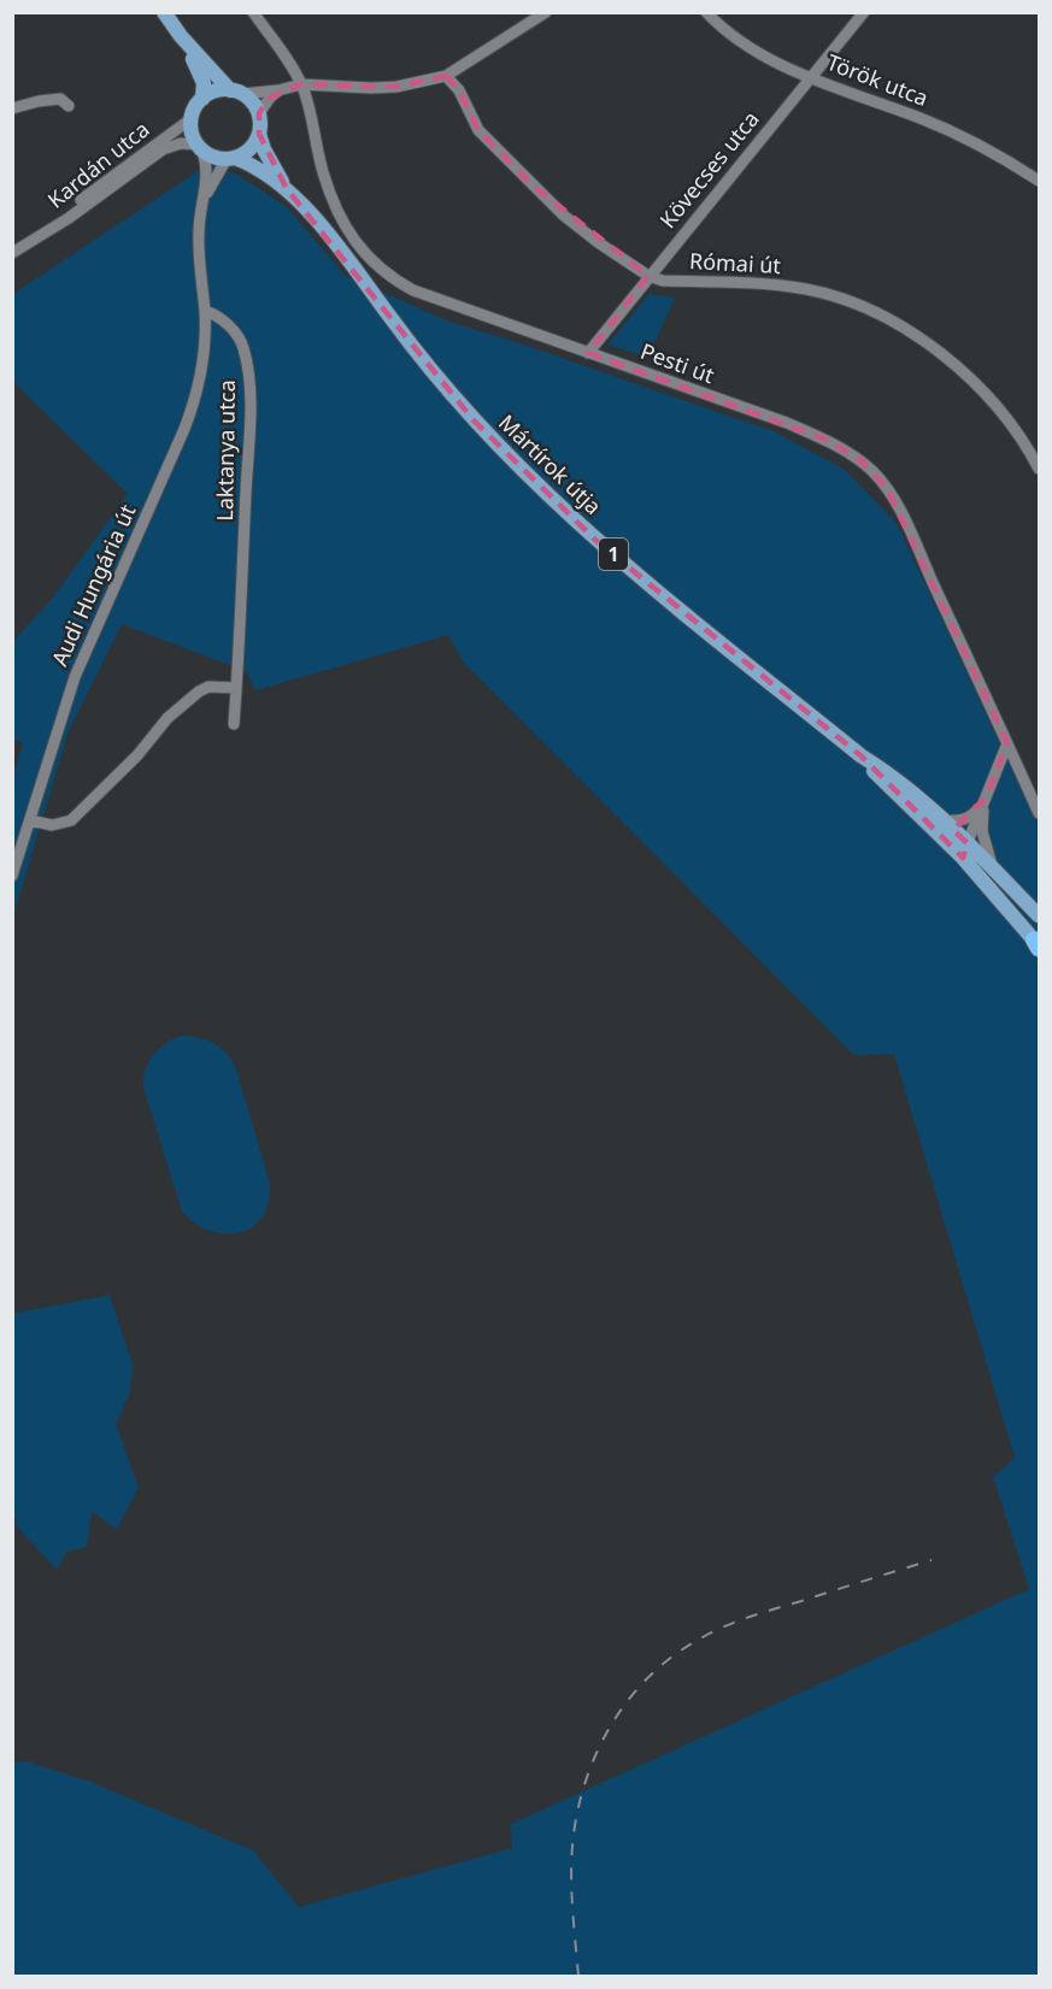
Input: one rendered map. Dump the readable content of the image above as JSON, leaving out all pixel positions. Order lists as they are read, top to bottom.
{
  "streets": {
    "main road": ["Mártírok útja", "1"],
    "street": [
      "Török utca",
      "Kardán utca",
      "Kövecses utca",
      "Római út",
      "Pesti út",
      "Laktanya utca",
      "Audi Hungária út"
    ]
  },
  "crossings": [
    ["Török utca", "Kövecses utca"],
    ["Kardán utca", "Mártírok útja"],
    ["Kövecses utca", "Római út"],
    ["Kövecses utca", "Pesti út"],
    ["Laktanya utca", "Audi Hungária út"],
    ["Mártírok útja", "1"]
  ]
}
